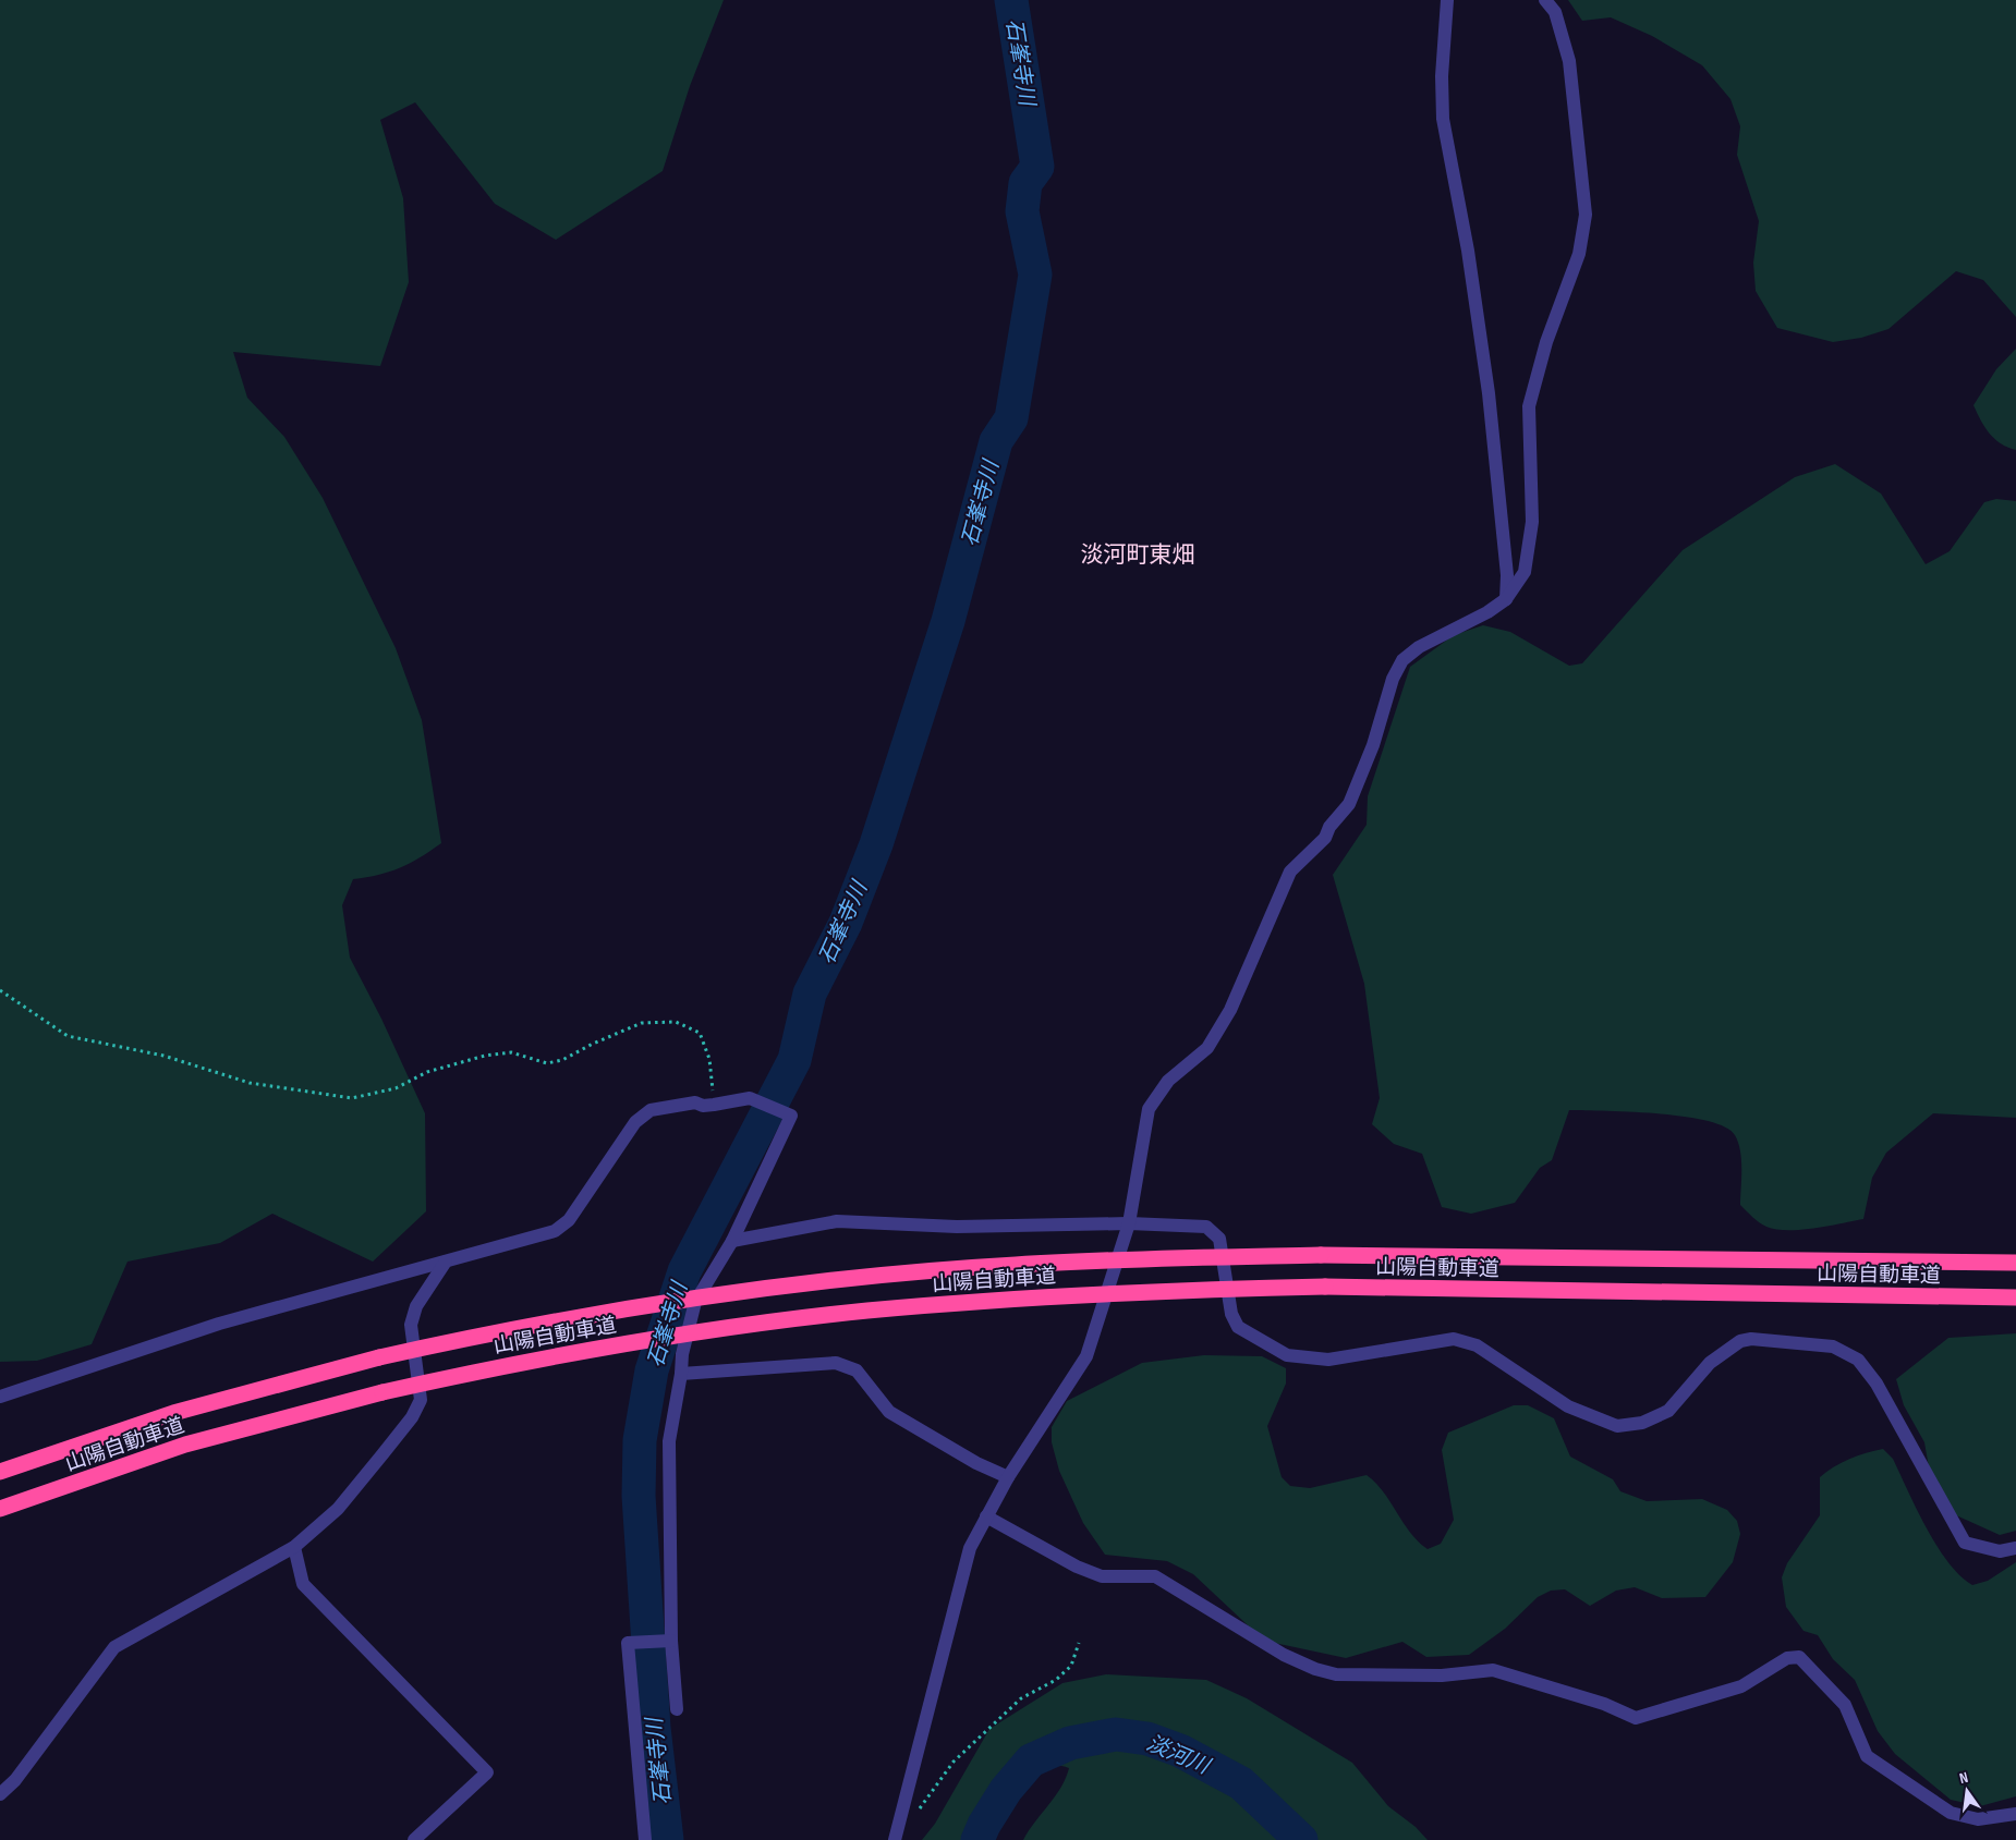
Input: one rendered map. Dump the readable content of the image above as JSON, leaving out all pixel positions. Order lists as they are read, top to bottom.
{
  "streets": {
    "highway": ["山陽自動車道"]
  },
  "districts": ["淡河町東畑"],
  "water": ["石峯寺川", "淡河川"],
  "north": "top"
}
